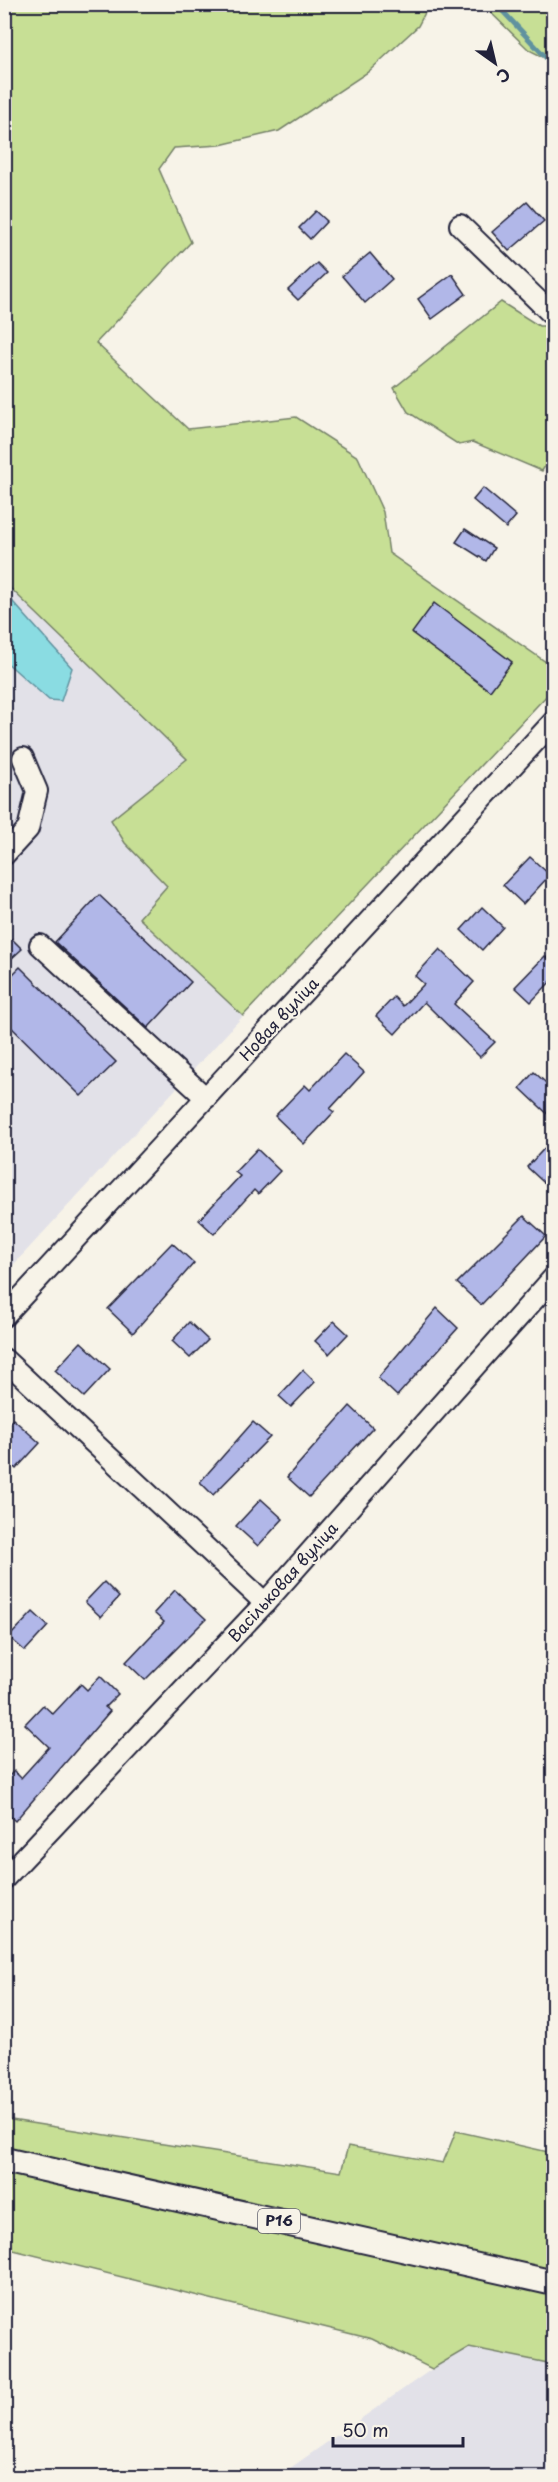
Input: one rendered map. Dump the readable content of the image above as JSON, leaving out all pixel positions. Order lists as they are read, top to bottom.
{
  "streets": {
    "main road": ["Р16"],
    "street": ["Новая вуліца", "Васільковая вуліца"]
  },
  "scale_bar": "50 m",
  "north": "bottom right"
}
